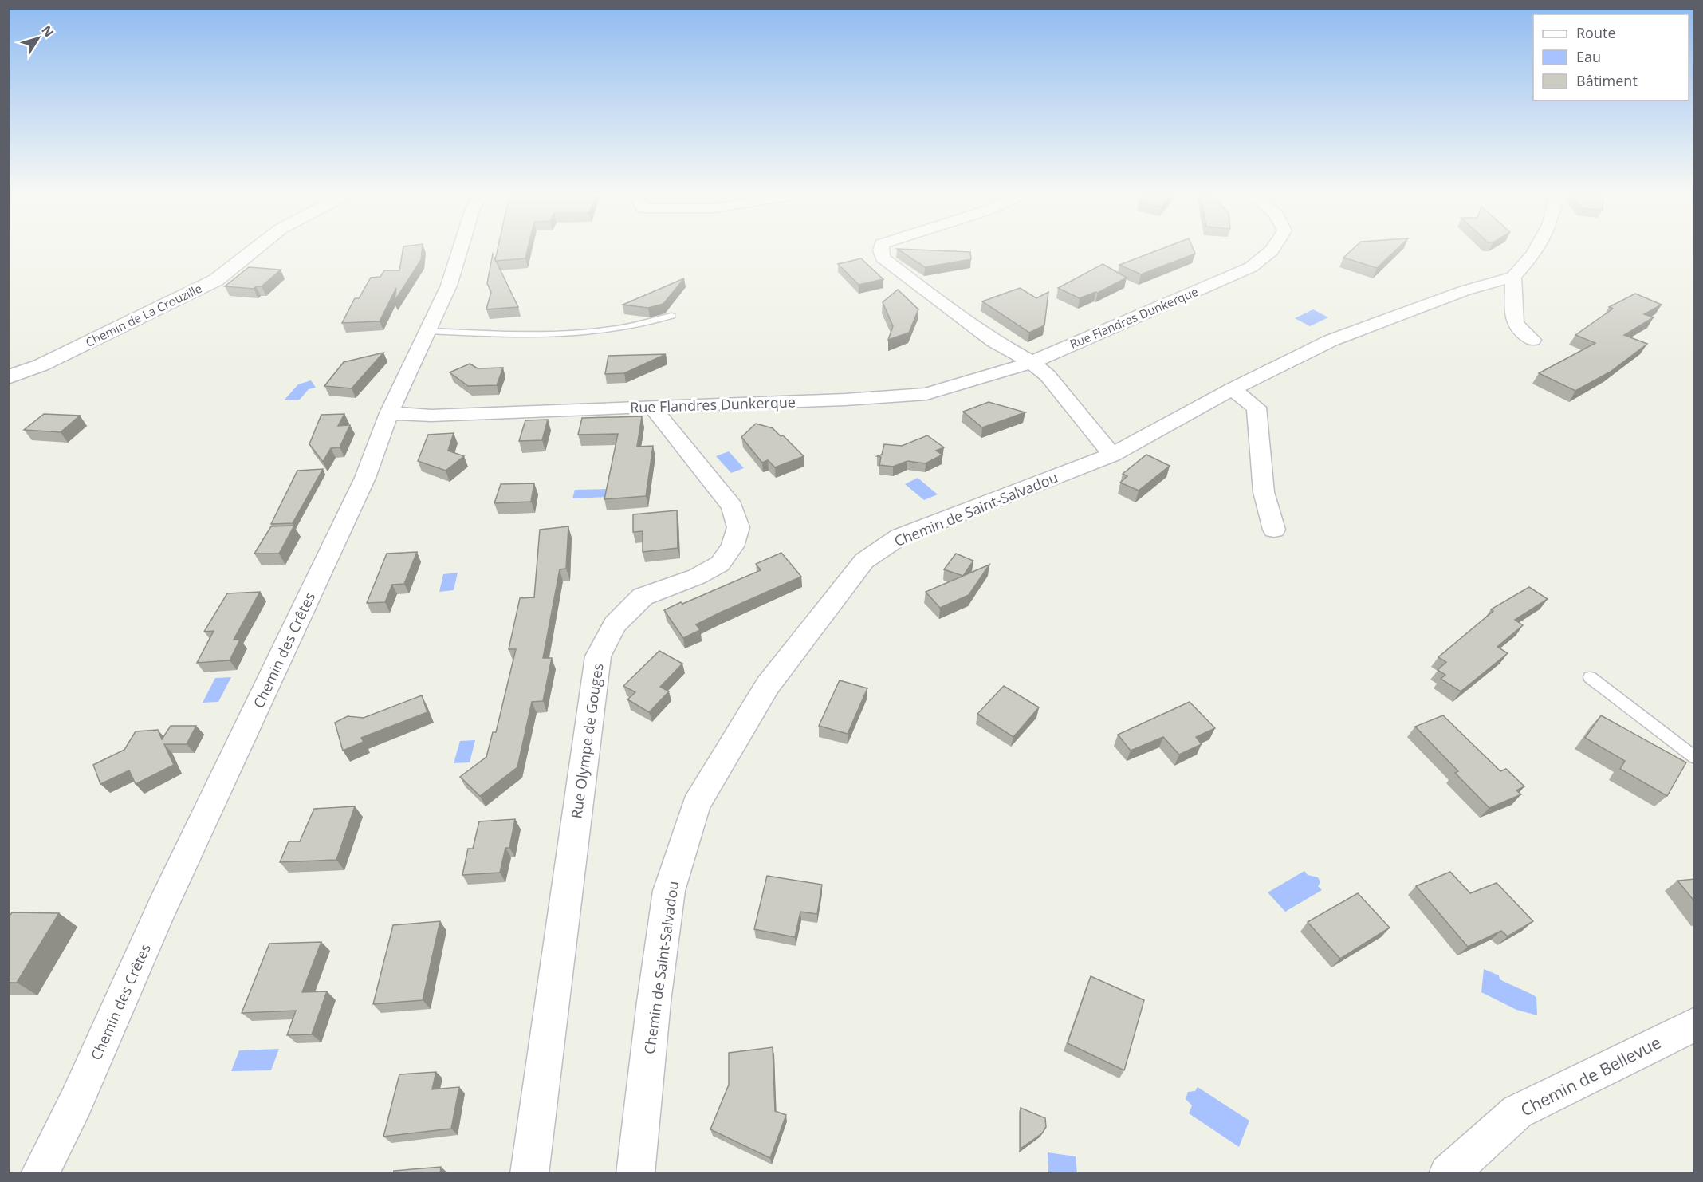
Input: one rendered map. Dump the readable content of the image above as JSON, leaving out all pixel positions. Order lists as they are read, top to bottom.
{
  "streets": {
    "street": [
      "Chemin de La Crouzille",
      "Rue Flandres Dunkerque",
      "Chemin de Saint-Salvadou",
      "Chemin des Crêtes",
      "Rue Olympe de Gouges",
      "Chemin de Bellevue"
    ]
  },
  "crossings": [
    ["Rue Flandres Dunkerque", "Chemin des Crêtes"],
    ["Rue Flandres Dunkerque", "Rue Olympe de Gouges"]
  ],
  "legend": ["Route", "Eau", "Bâtiment"],
  "north": "top right"
}
